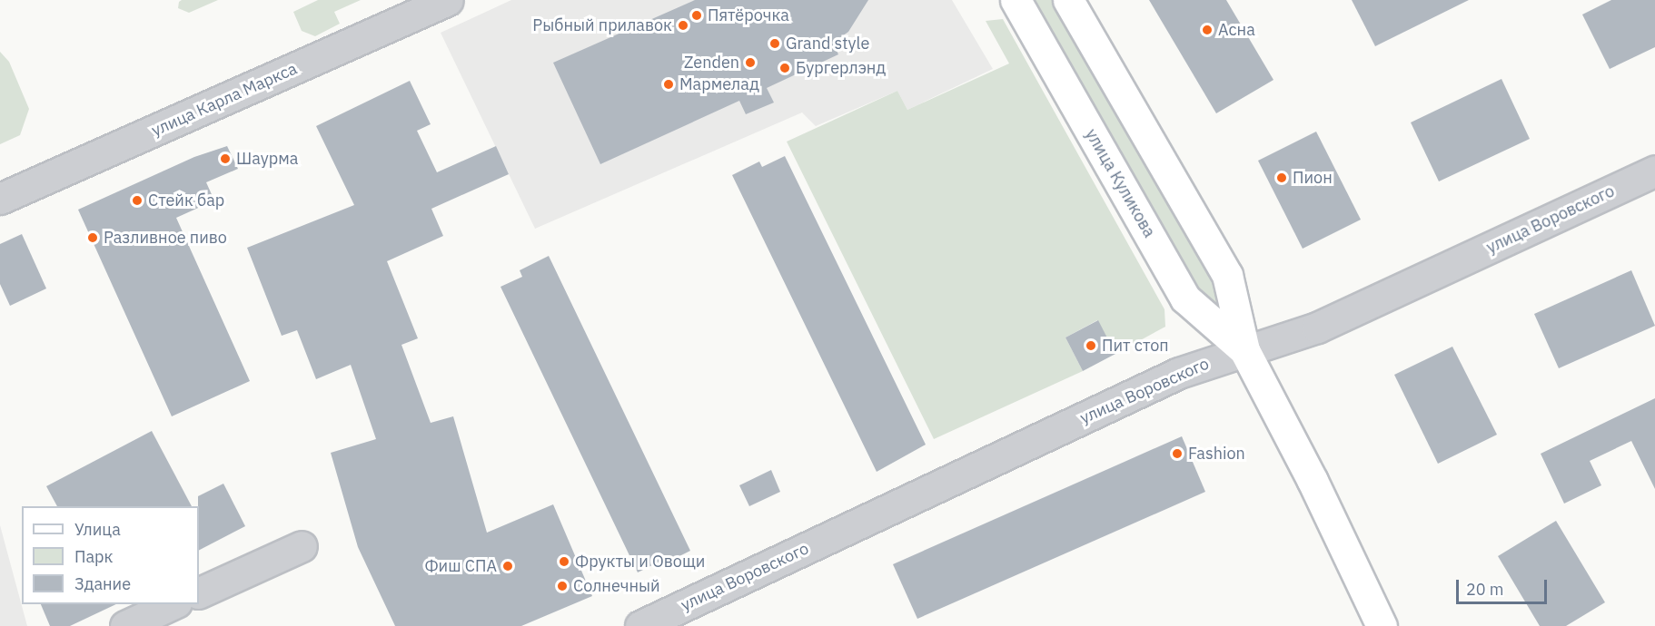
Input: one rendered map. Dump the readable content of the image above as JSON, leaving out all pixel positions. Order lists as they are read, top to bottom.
{
  "streets": {
    "main road": ["улица Куликова"],
    "street": ["улица Карла Маркса", "улица Воровского"]
  },
  "crossings": [
    ["улица Куликова", "улица Воровского"]
  ],
  "places": [
    "Пятёрочка",
    "Рыбный прилавок",
    "Асна",
    "Grand style",
    "Zenden",
    "Бургерлэнд",
    "Мармелад",
    "Шаурма",
    "Пион",
    "Стейк бар",
    "Разливное пиво",
    "Пит стоп",
    "Fashion",
    "Фрукты и Овощи",
    "Фиш СПА",
    "Солнечный"
  ],
  "legend": ["Улица", "Парк", "Здание"],
  "scale_bar": "20 m"
}
